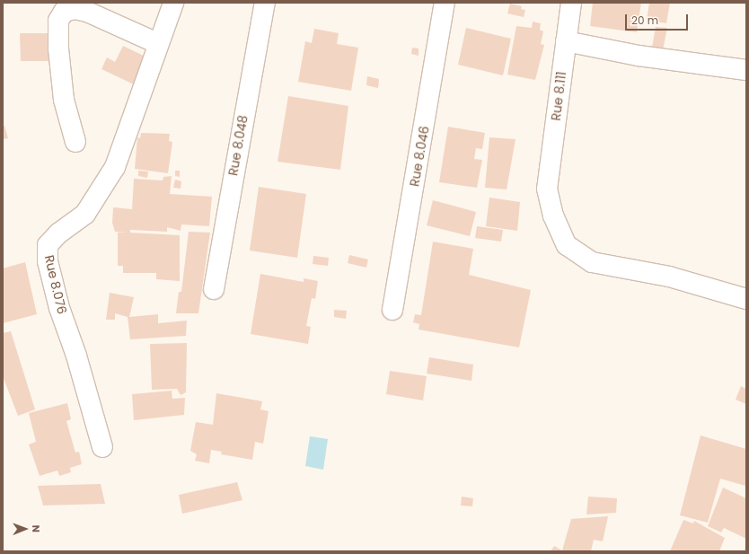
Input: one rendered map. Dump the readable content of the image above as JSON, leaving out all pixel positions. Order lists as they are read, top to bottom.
{
  "streets": {
    "street": [
      "Rue 8.111",
      "Rue 8.048",
      "Rue 8.046",
      "Rue 8.076"
    ]
  },
  "scale_bar": "20 m",
  "north": "right"
}
